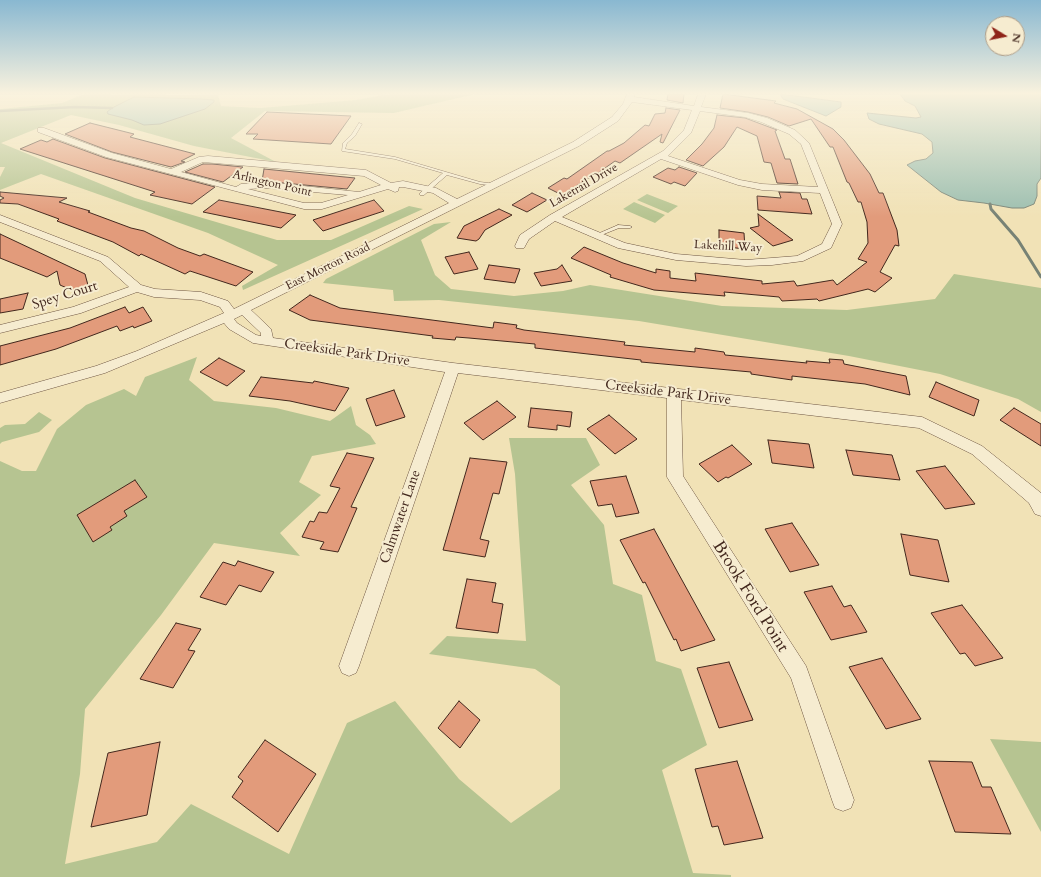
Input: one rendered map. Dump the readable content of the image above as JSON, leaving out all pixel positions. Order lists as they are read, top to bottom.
{
  "streets": {
    "street": [
      "Arlington Point",
      "Laketrail Drive",
      "Lakehill Way",
      "East Morton Road",
      "Spey Court",
      "Creekside Park Drive",
      "Calmwater Lane",
      "Brook Ford Point"
    ]
  },
  "crossings": [
    ["Arlington Point", "East Morton Road"],
    ["Laketrail Drive", "Lakehill Way"],
    ["East Morton Road", "Creekside Park Drive"],
    ["Spey Court", "Creekside Park Drive"],
    ["Creekside Park Drive", "Calmwater Lane"],
    ["Creekside Park Drive", "Brook Ford Point"]
  ],
  "north": "right"
}
